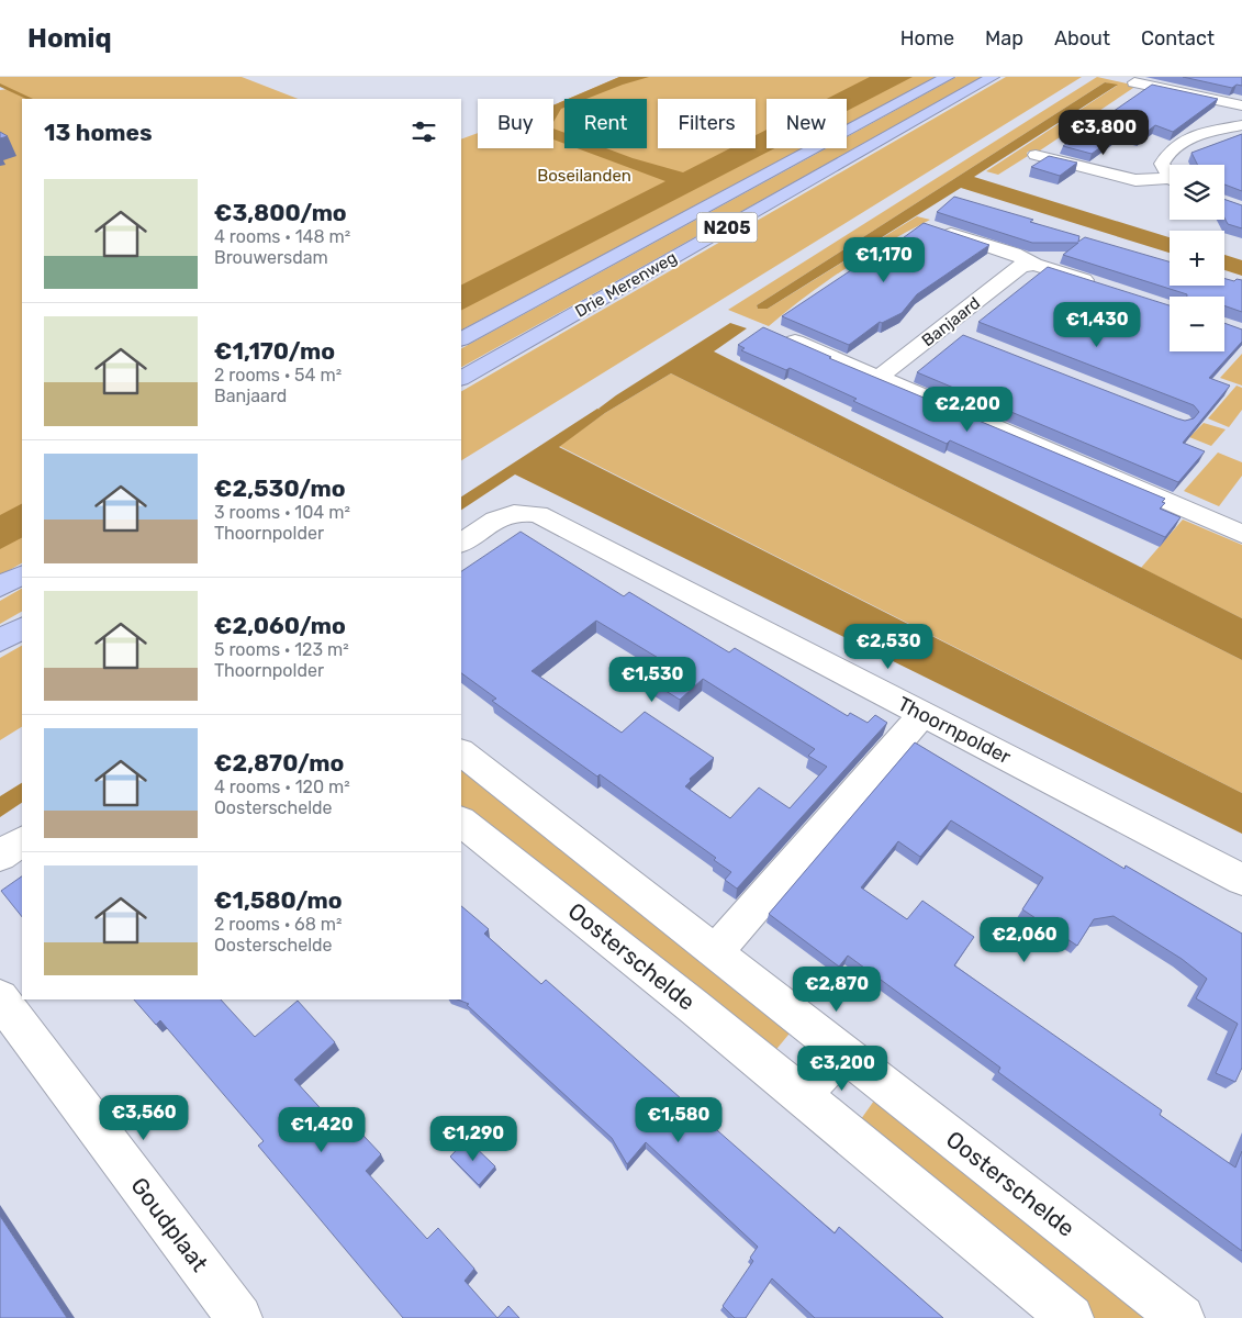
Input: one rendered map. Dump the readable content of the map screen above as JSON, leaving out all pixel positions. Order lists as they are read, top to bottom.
{
  "streets": {
    "highway": ["N205", "Drie Merenweg"],
    "street": [
      "Banjaard",
      "Thoornpolder",
      "Oosterschelde",
      "Goudplaat"
    ]
  },
  "parks": ["Boseilanden"],
  "page": {
    "header": "Homiq",
    "nav": [
      "Home",
      "Map",
      "About",
      "Contact"
    ],
    "chip": [
      "Buy",
      "Rent",
      "Filters",
      "New"
    ],
    "heading": "13 homes",
    "price": [
      "€3,800",
      "€1,170",
      "€1,430",
      "€2,200",
      "€2,530",
      "€1,530",
      "€2,060",
      "€2,870",
      "€3,200",
      "€3,560",
      "€1,580",
      "€1,420",
      "€1,290"
    ],
    "map_buttons": ["+", "−"],
    "list": [
      {
        "name": "€3,800/mo",
        "note": "4 rooms · 148 m² · Brouwersdam"
      },
      {
        "name": "€1,170/mo",
        "note": "2 rooms · 54 m² · Banjaard"
      },
      {
        "name": "€2,530/mo",
        "note": "3 rooms · 104 m² · Thoornpolder"
      },
      {
        "name": "€2,060/mo",
        "note": "5 rooms · 123 m² · Thoornpolder"
      },
      {
        "name": "€2,870/mo",
        "note": "4 rooms · 120 m² · Oosterschelde"
      },
      {
        "name": "€1,580/mo",
        "note": "2 rooms · 68 m² · Oosterschelde"
      }
    ]
  }
}
